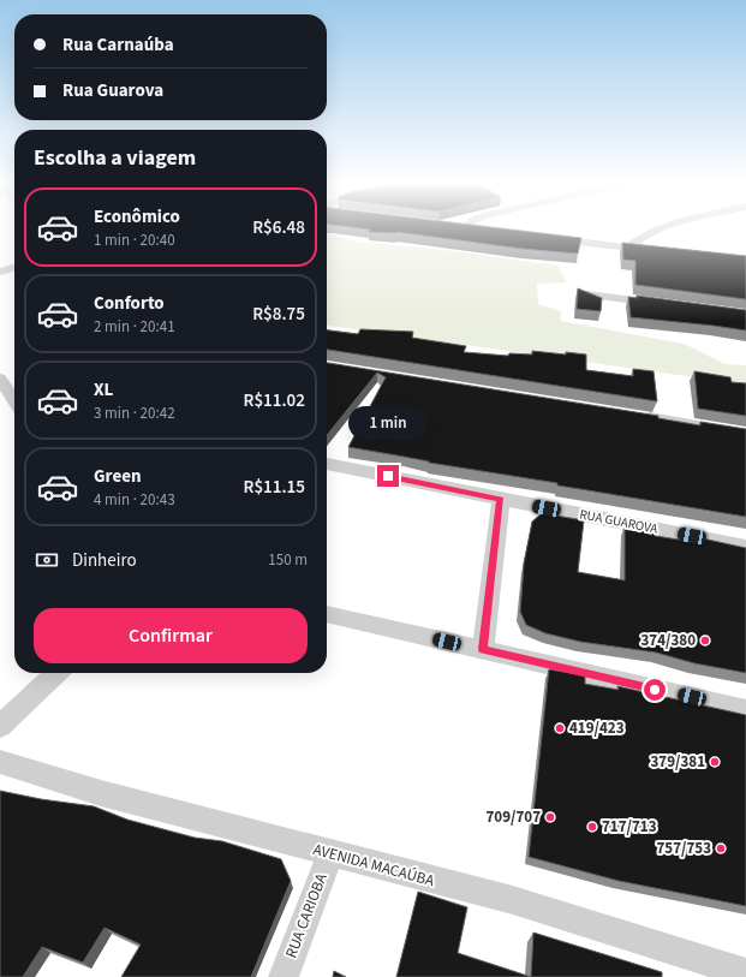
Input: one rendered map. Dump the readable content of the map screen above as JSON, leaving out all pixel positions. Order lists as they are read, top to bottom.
{
  "streets": {
    "street": ["RUA GUAROVA", "AVENIDA MACAÚBA", "RUA CARIOBA"]
  },
  "crossings": [
    ["AVENIDA MACAÚBA", "RUA CARIOBA"]
  ],
  "places": [
    "374/380",
    "419/423",
    "379/381",
    "709/707",
    "717/713",
    "757/753"
  ],
  "page": {
    "banner": ["Rua Carnaúba", "Rua Guarova"],
    "heading": "Escolha a viagem",
    "list": [
      {
        "name": "Econômico",
        "note": "1 min · 20:40",
        "value": "R$6.48"
      },
      {
        "name": "Conforto",
        "note": "2 min · 20:41",
        "value": "R$8.75"
      },
      {
        "name": "XL",
        "note": "3 min · 20:42",
        "value": "R$11.02"
      },
      {
        "name": "Green",
        "note": "4 min · 20:43",
        "value": "R$11.15"
      }
    ],
    "bubble": "1 min",
    "pay": ["Dinheiro", "150 m"],
    "buttons": "Confirmar"
  }
}
